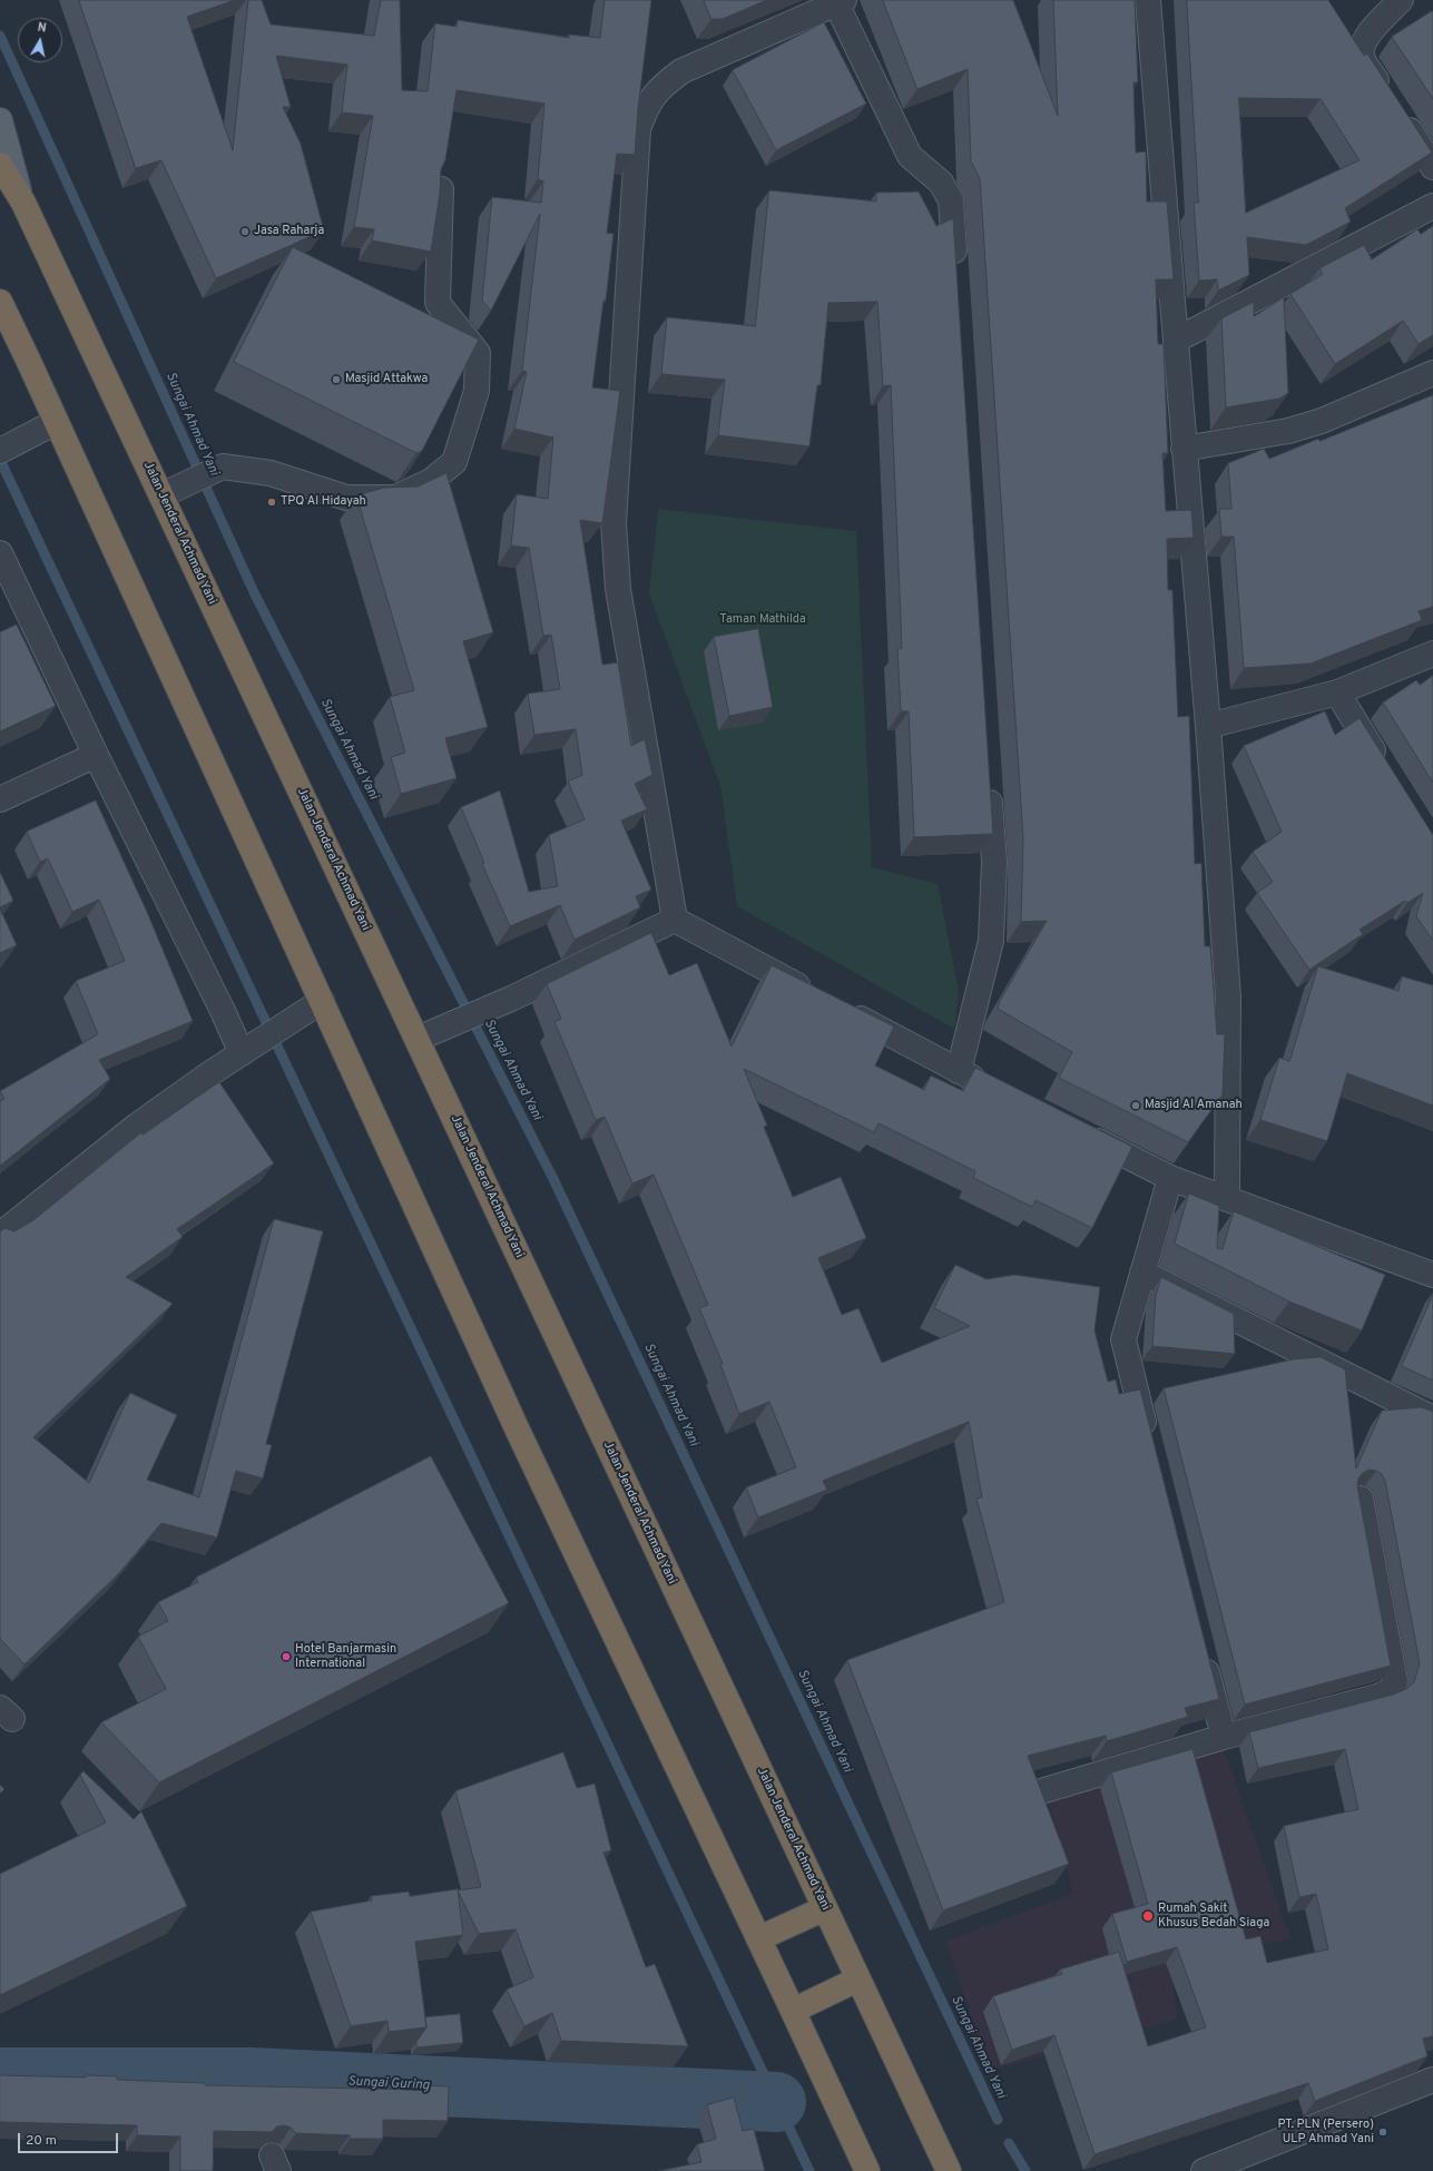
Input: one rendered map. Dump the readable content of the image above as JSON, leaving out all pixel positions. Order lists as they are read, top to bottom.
{
  "streets": {
    "highway": ["Jalan Jenderal Achmad Yani"]
  },
  "water": ["Sungai Ahmad Yani", "Sungai Guring"],
  "parks": ["Taman Mathilda"],
  "places": [
    "Jasa Raharja",
    "Masjid Attakwa",
    "TPQ Al Hidayah",
    "Masjid Al Amanah",
    "Hotel Banjarmasin International",
    "Rumah Sakit Khusus Bedah Siaga",
    "PT. PLN (Persero) ULP Ahmad Yani"
  ],
  "scale_bar": "20 m",
  "north": "top"
}
